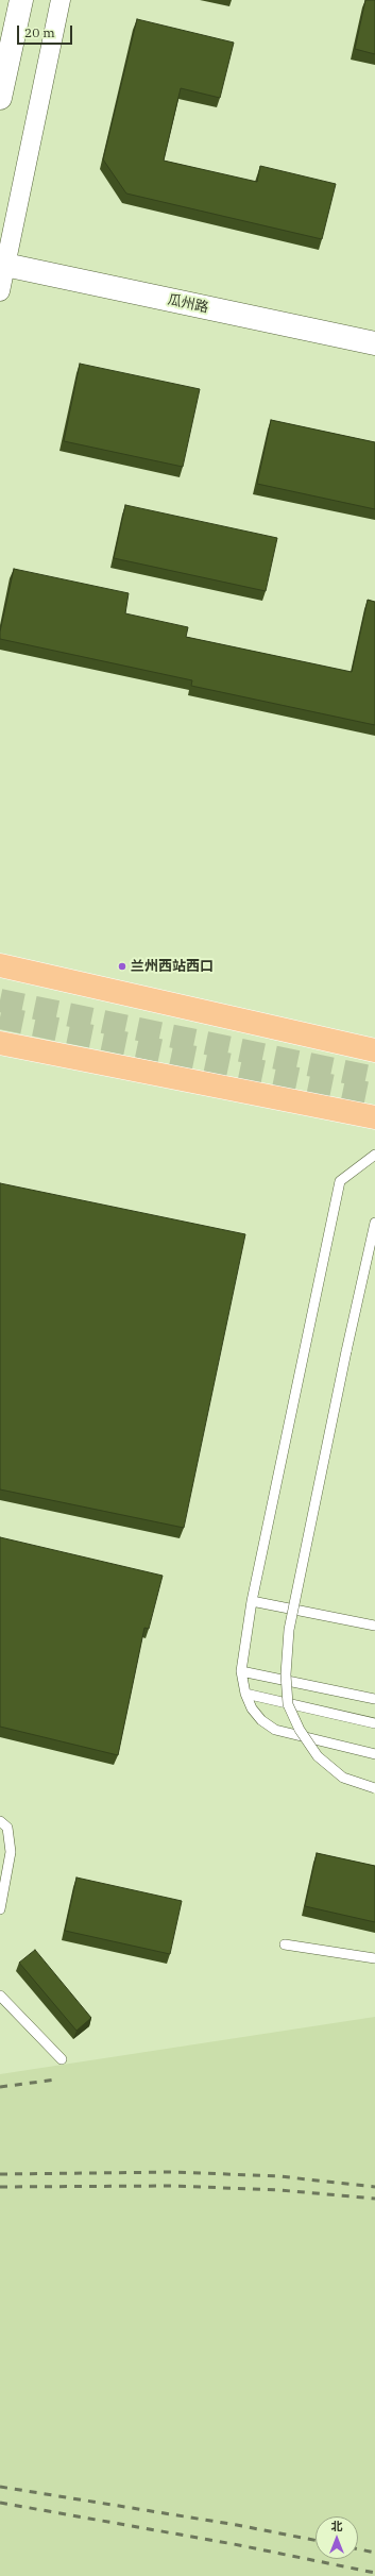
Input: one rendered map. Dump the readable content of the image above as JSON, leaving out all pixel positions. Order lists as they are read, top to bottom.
{
  "streets": {
    "street": ["瓜州路"]
  },
  "places": ["兰州西站西口"],
  "scale_bar": "20 m",
  "north": "top"
}
